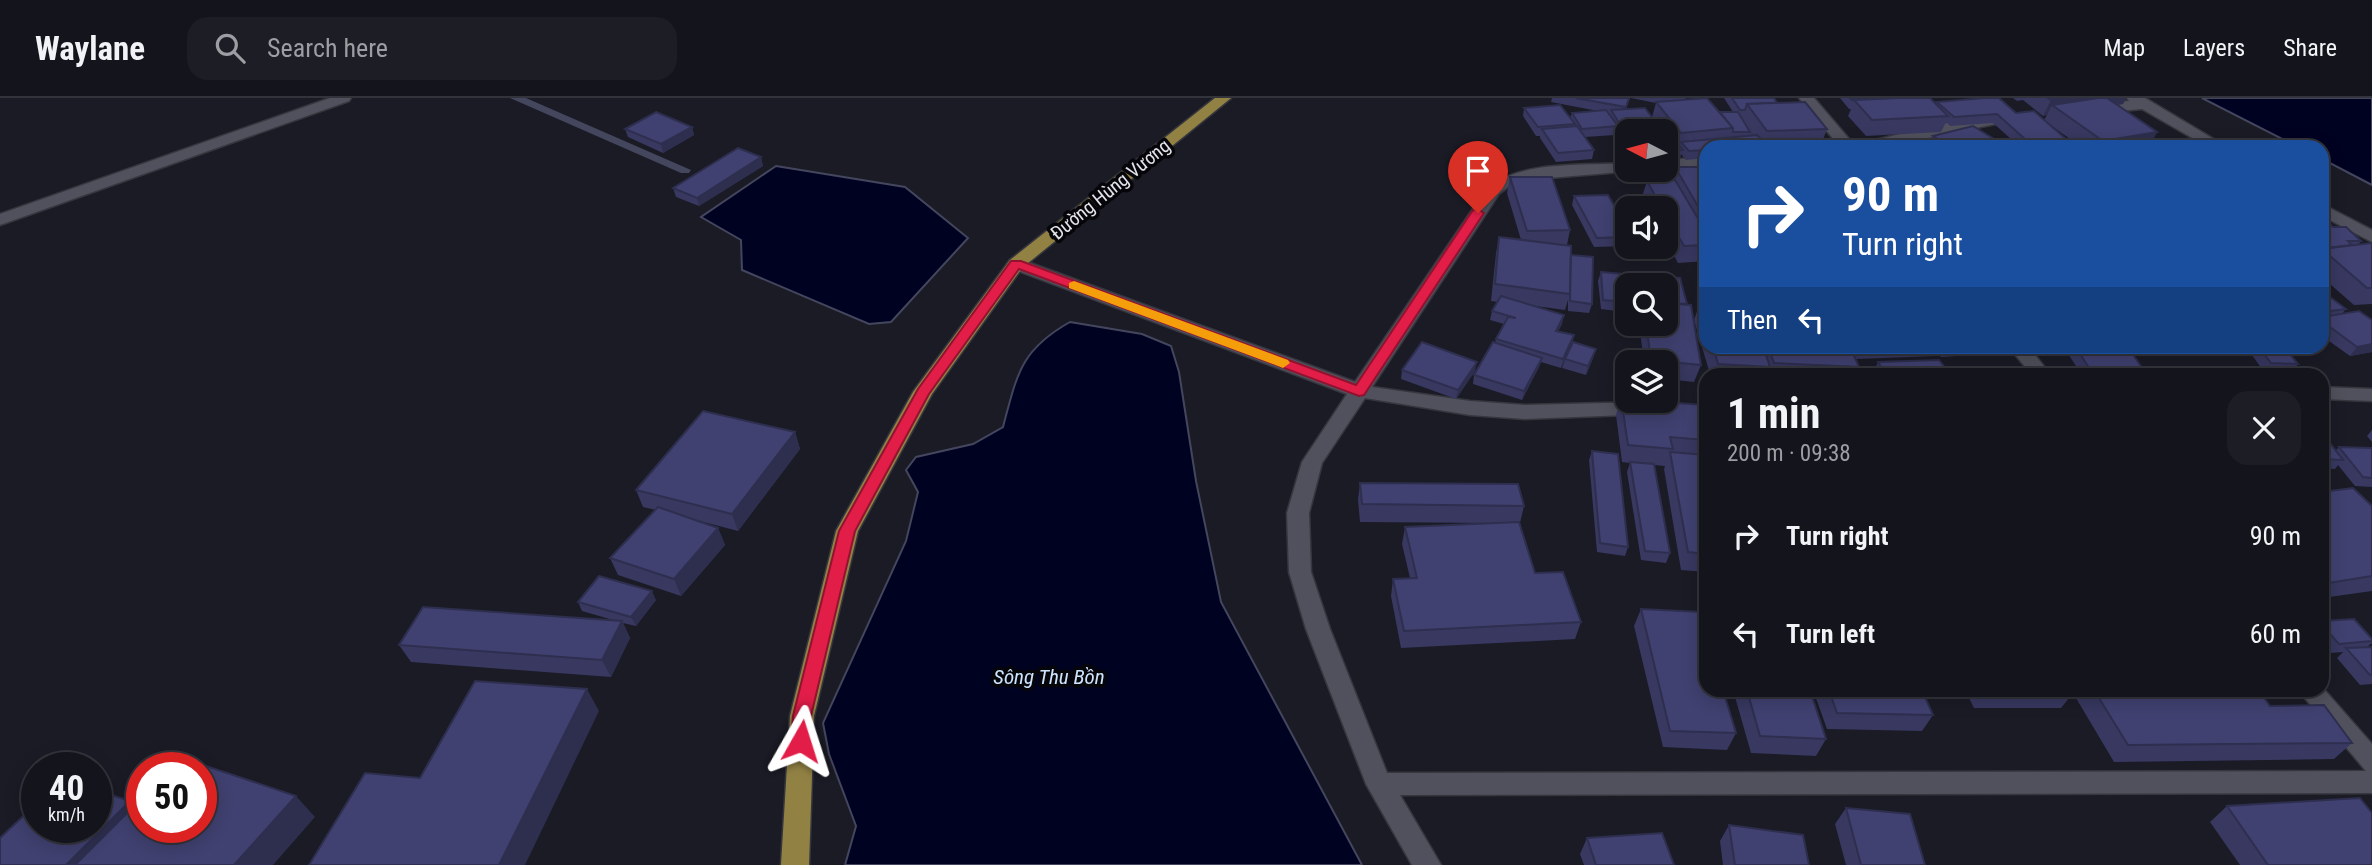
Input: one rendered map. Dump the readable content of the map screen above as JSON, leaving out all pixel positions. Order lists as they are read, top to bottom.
{
  "streets": {
    "main road": ["Đường Hùng Vương"]
  },
  "water": ["Sông Thu Bồn"],
  "north": "left",
  "page": {
    "header": "Waylane",
    "search": "Search here",
    "nav": ["Map", "Layers", "Share"],
    "turn": ["90 m", "Turn right"],
    "then": "Then",
    "heading": ["1 min", "200 m · 09:38"],
    "list": [
      {
        "name": "Turn right",
        "value": "90 m"
      },
      {
        "name": "Turn left",
        "value": "60 m"
      }
    ],
    "speed": "40 km/h",
    "limit": "50"
  }
}
